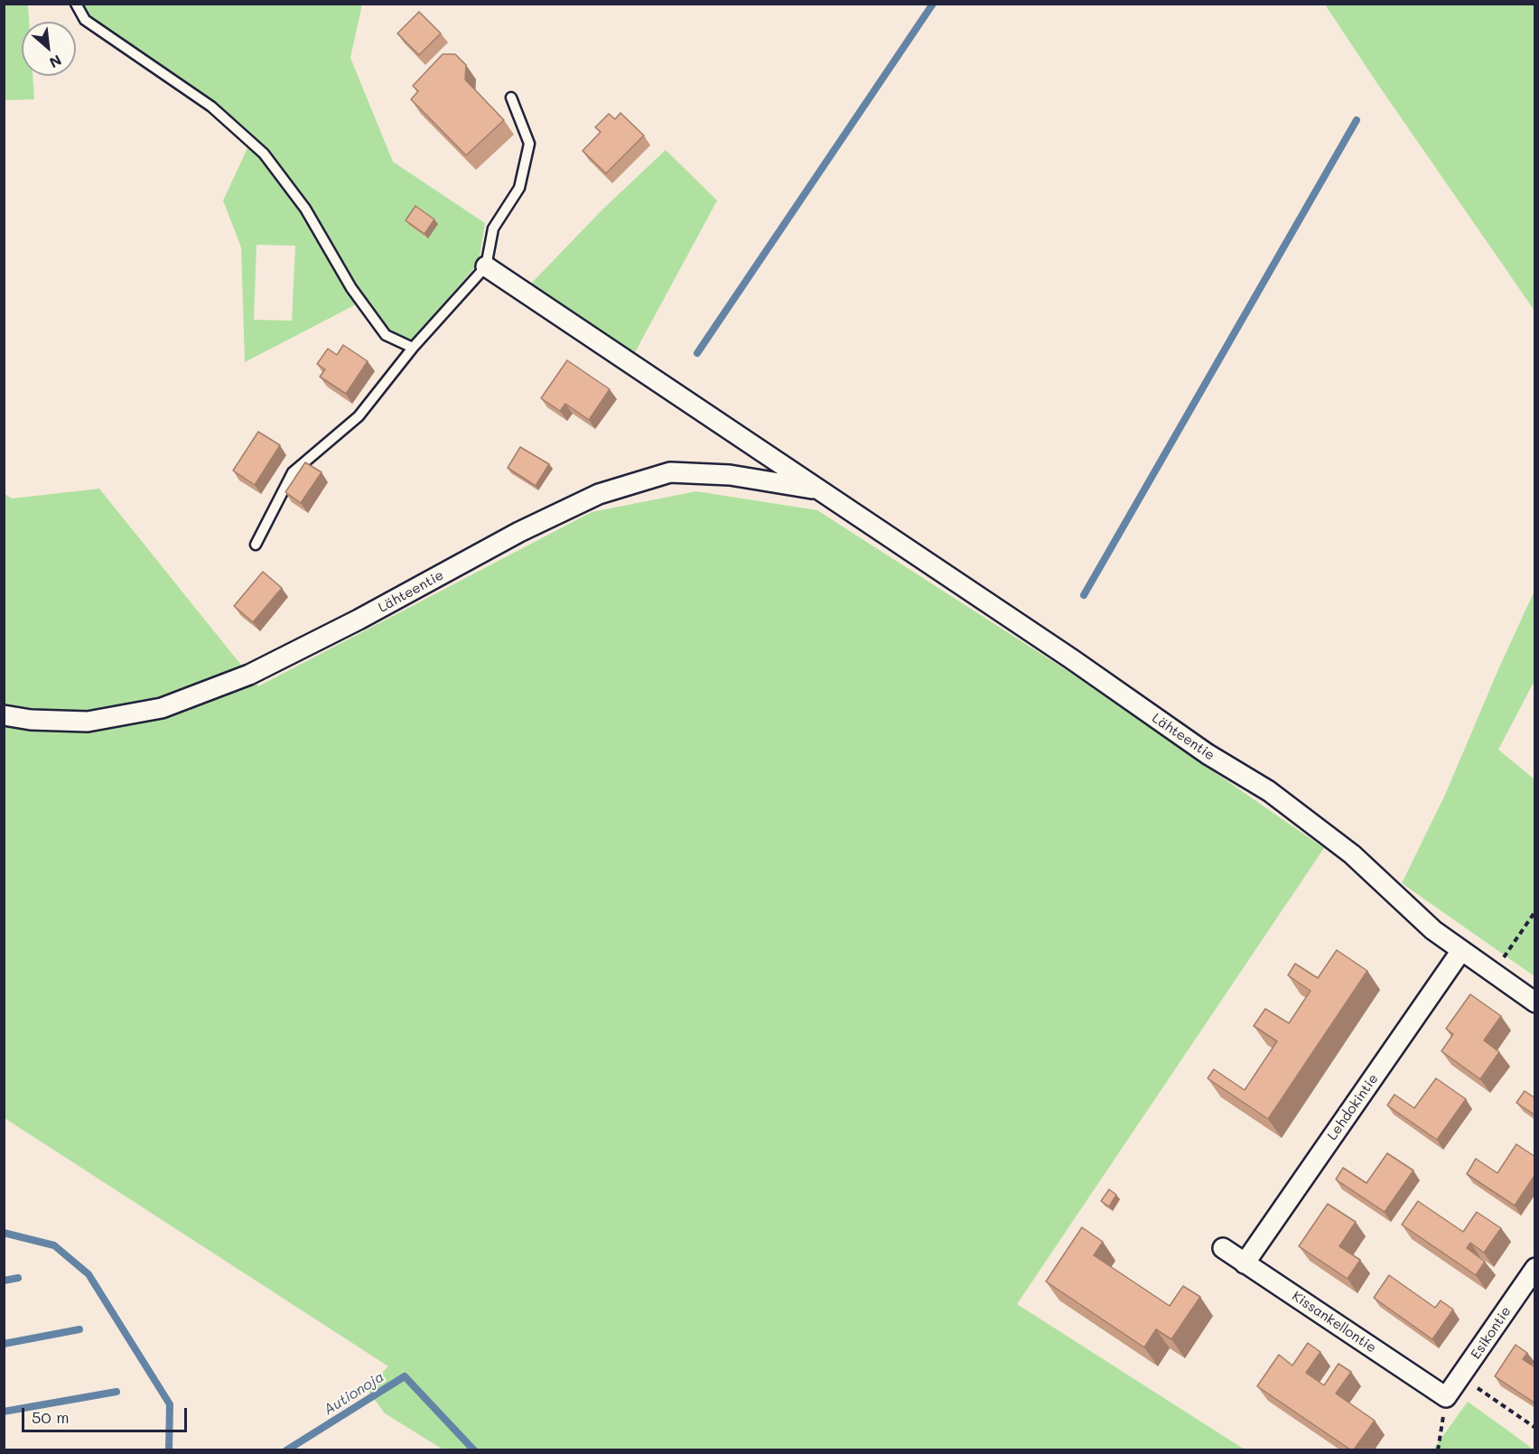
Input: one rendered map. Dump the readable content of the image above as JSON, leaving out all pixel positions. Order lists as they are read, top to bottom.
{
  "streets": {
    "street": [
      "Lähteentie",
      "Lehdokintie",
      "Kissankellontie",
      "Esikontie"
    ]
  },
  "crossings": [
    ["Lähteentie", "Lehdokintie"],
    ["Lehdokintie", "Kissankellontie"],
    ["Kissankellontie", "Esikontie"]
  ],
  "water": ["Autionoja"],
  "scale_bar": "50 m",
  "north": "bottom right"
}
